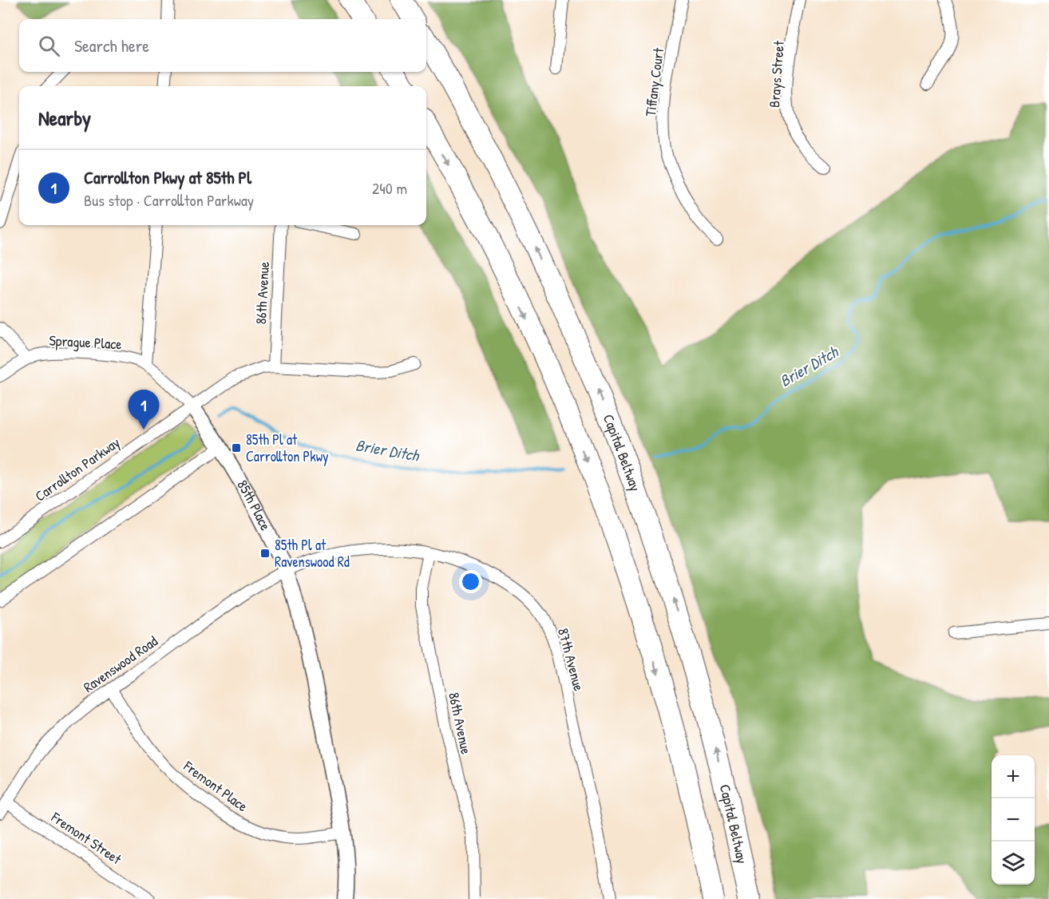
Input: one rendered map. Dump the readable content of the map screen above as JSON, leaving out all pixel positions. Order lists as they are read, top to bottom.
{
  "streets": {
    "highway": ["Capital Beltway"],
    "street": [
      "Brays Street",
      "Tiffany Court",
      "86th Avenue",
      "Sprague Place",
      "Carrollton Parkway",
      "85th Place",
      "87th Avenue",
      "Ravenswood Road",
      "Fremont Place",
      "Fremont Street"
    ]
  },
  "crossings": [
    ["86th Avenue", "Carrollton Parkway"],
    ["86th Avenue", "87th Avenue"],
    ["Sprague Place", "85th Place"],
    ["Carrollton Parkway", "85th Place"],
    ["85th Place", "87th Avenue"],
    ["85th Place", "Ravenswood Road"],
    ["85th Place", "Fremont Place"],
    ["87th Avenue", "Ravenswood Road"],
    ["Ravenswood Road", "Fremont Place"],
    ["Ravenswood Road", "Fremont Street"]
  ],
  "water": ["Brier Ditch"],
  "places": {
    "transit": ["85th Pl at Carrollton Pkwy", "85th Pl at Ravenswood Rd"]
  },
  "page": {
    "search": "Search here",
    "heading": "Nearby",
    "list": [
      {
        "mark": "1",
        "name": "Carrollton Pkwy at 85th Pl",
        "note": "Bus stop · Carrollton Parkway",
        "value": "240 m"
      }
    ],
    "pins": "1",
    "map_buttons": ["+", "−"]
  }
}
